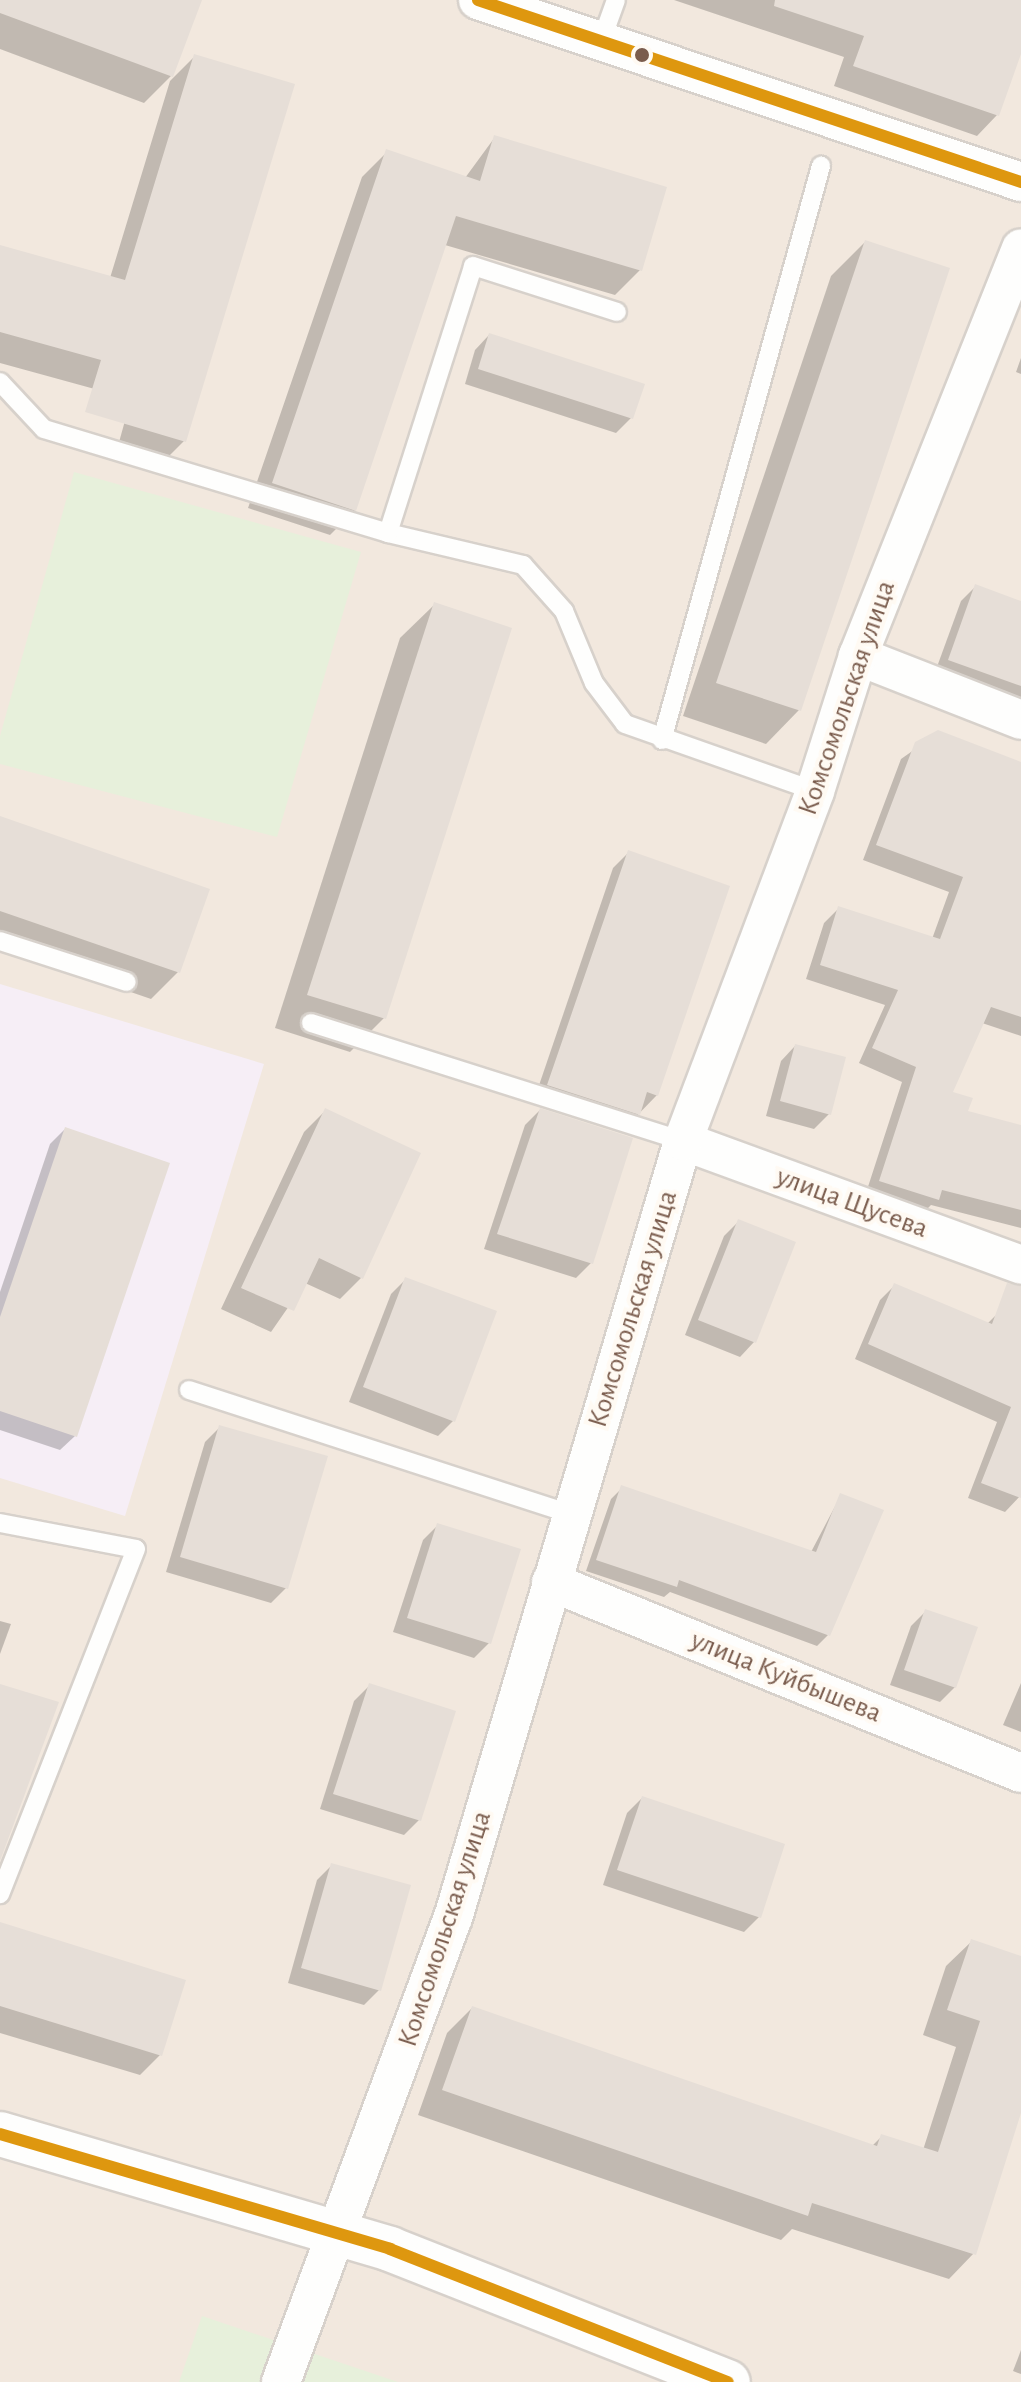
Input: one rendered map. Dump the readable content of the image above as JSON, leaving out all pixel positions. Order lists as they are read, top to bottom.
{
  "streets": {
    "street": ["Комсомольская улица", "улица Щусева", "улица Куйбышева"]
  },
  "crossings": [
    ["Комсомольская улица", "улица Щусева"],
    ["Комсомольская улица", "улица Куйбышева"]
  ]
}
